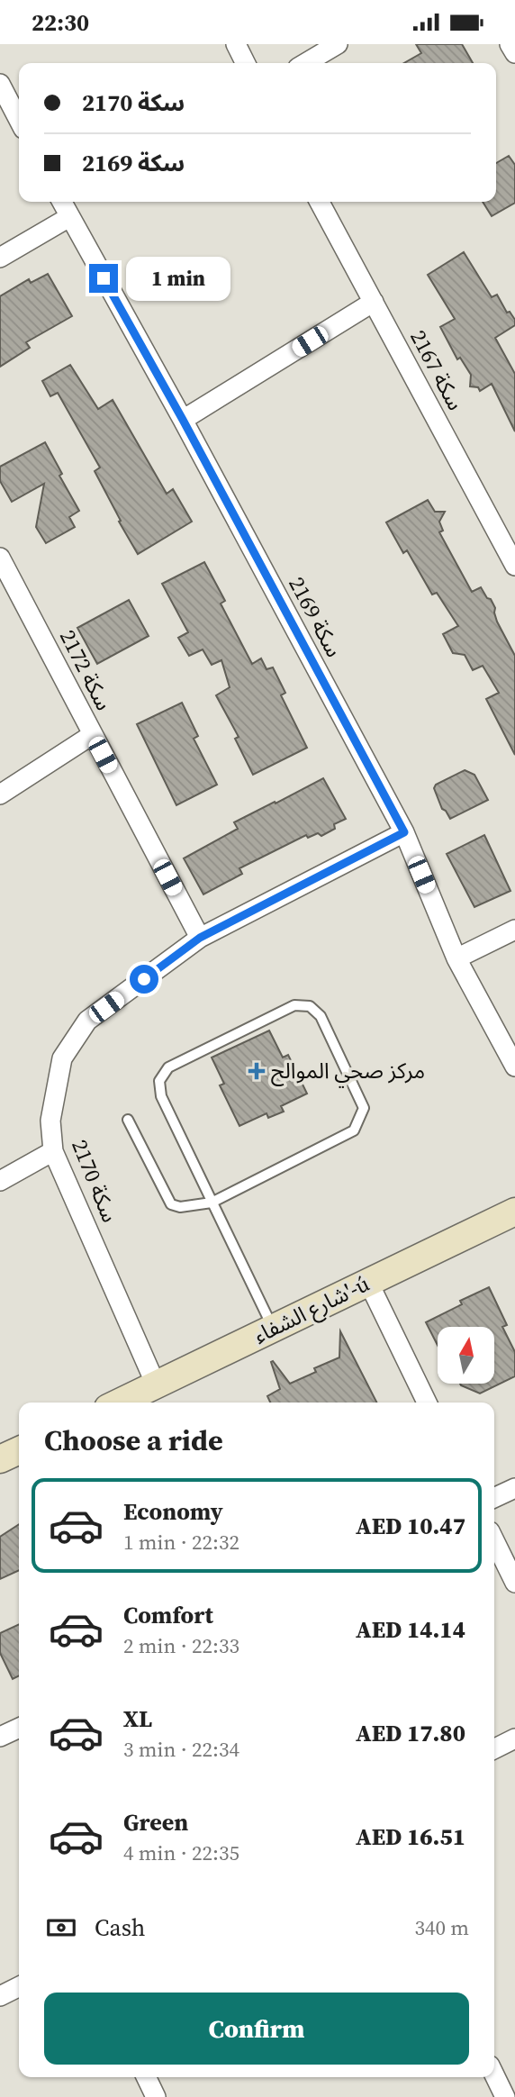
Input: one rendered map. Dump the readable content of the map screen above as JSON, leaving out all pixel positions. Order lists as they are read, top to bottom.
{
  "streets": {
    "street": [
      "سكة 2167",
      "سكة 2169",
      "سكة 2172",
      "سكة 2170",
      "شارع الشفاء'-ú"
    ]
  },
  "crossings": [
    ["سكة 2169", "سكة 2170"],
    ["سكة 2172", "سكة 2170"],
    ["سكة 2170", "شارع الشفاء'-ú"]
  ],
  "places": {
    "health": ["مركز صحي الموالح"]
  },
  "north": "top",
  "page": {
    "status": "22:30",
    "banner": ["سكة 2170", "سكة 2169"],
    "bubble": "1 min",
    "heading": "Choose a ride",
    "list": [
      {
        "name": "Economy",
        "note": "1 min · 22:32",
        "value": "AED 10.47"
      },
      {
        "name": "Comfort",
        "note": "2 min · 22:33",
        "value": "AED 14.14"
      },
      {
        "name": "XL",
        "note": "3 min · 22:34",
        "value": "AED 17.80"
      },
      {
        "name": "Green",
        "note": "4 min · 22:35",
        "value": "AED 16.51"
      }
    ],
    "pay": ["Cash", "340 m"],
    "buttons": "Confirm"
  }
}
